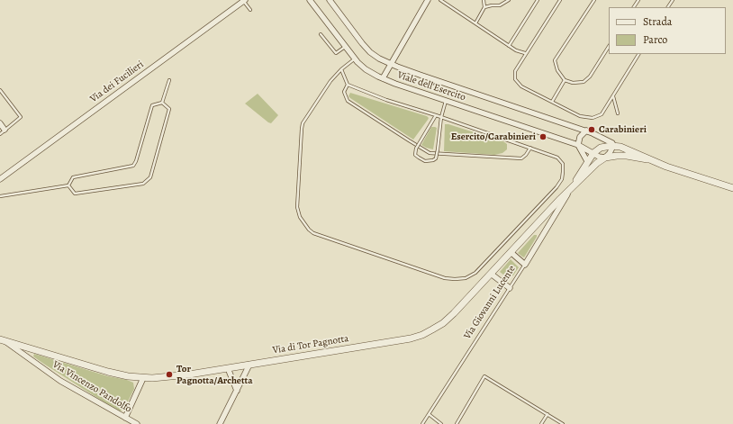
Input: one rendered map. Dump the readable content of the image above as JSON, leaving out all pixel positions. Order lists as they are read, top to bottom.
{
  "streets": {
    "street": [
      "Via dei Fucilieri",
      "Viale dell'Esercito",
      "Via Giovanni Lucente",
      "Via di Tor Pagnotta",
      "Via Vincenzo Pandolfo"
    ]
  },
  "crossings": [
    ["Viale dell'Esercito", "Via di Tor Pagnotta"],
    ["Via Giovanni Lucente", "Via di Tor Pagnotta"],
    ["Via di Tor Pagnotta", "Via Vincenzo Pandolfo"]
  ],
  "places": ["Carabinieri", "Esercito/Carabinieri", "Tor Pagnotta/Archetta"],
  "legend": ["Strada", "Parco"]
}
